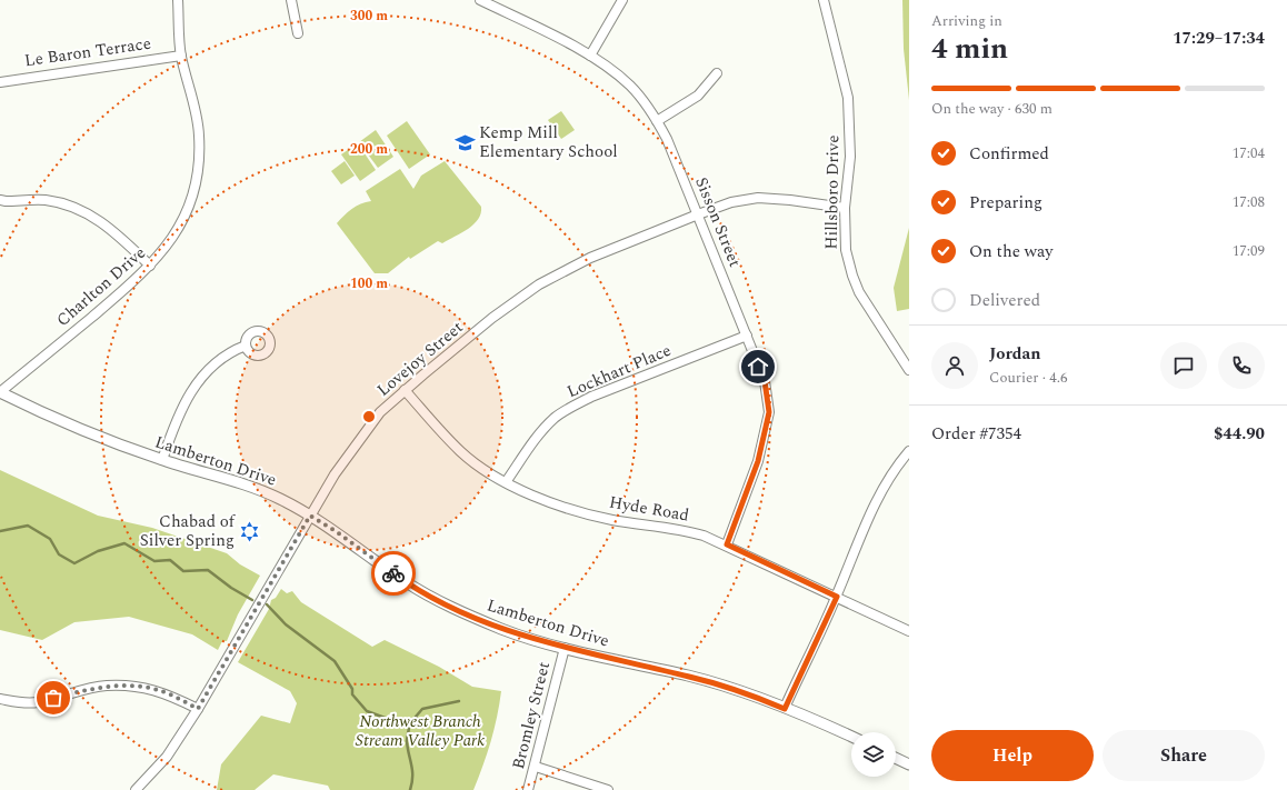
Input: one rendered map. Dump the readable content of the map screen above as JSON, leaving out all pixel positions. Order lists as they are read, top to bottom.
{
  "streets": {
    "street": [
      "Le Baron Terrace",
      "Hillsboro Drive",
      "Sisson Street",
      "Charlton Drive",
      "Lovejoy Street",
      "Lockhart Place",
      "Lamberton Drive",
      "Hyde Road",
      "Bromley Street"
    ]
  },
  "crossings": [
    ["Le Baron Terrace", "Charlton Drive"],
    ["Hillsboro Drive", "Lovejoy Street"],
    ["Sisson Street", "Lovejoy Street"],
    ["Sisson Street", "Lockhart Place"],
    ["Sisson Street", "Hyde Road"],
    ["Charlton Drive", "Lamberton Drive"],
    ["Lovejoy Street", "Lamberton Drive"],
    ["Lovejoy Street", "Hyde Road"],
    ["Lockhart Place", "Hyde Road"],
    ["Lamberton Drive", "Bromley Street"]
  ],
  "parks": ["Northwest Branch Stream Valley Park"],
  "places": {
    "school or university": ["Kemp Mill Elementary School"],
    "synagogue": ["Chabad of Silver Spring"]
  },
  "page": {
    "heading": ["4 min", "Arriving in", "17:29–17:34"],
    "panel": [
      "Jordan",
      "Courier · 4.6",
      "Order #7354",
      "$44.90"
    ],
    "bar": "On the way · 630 m",
    "list": [
      ["Confirmed", "17:04"],
      ["Preparing", "17:08"],
      ["On the way", "17:09"],
      "Delivered"
    ],
    "buttons": ["Help", "Share"]
  },
  "rings": ["300 m", "200 m", "100 m"]
}
